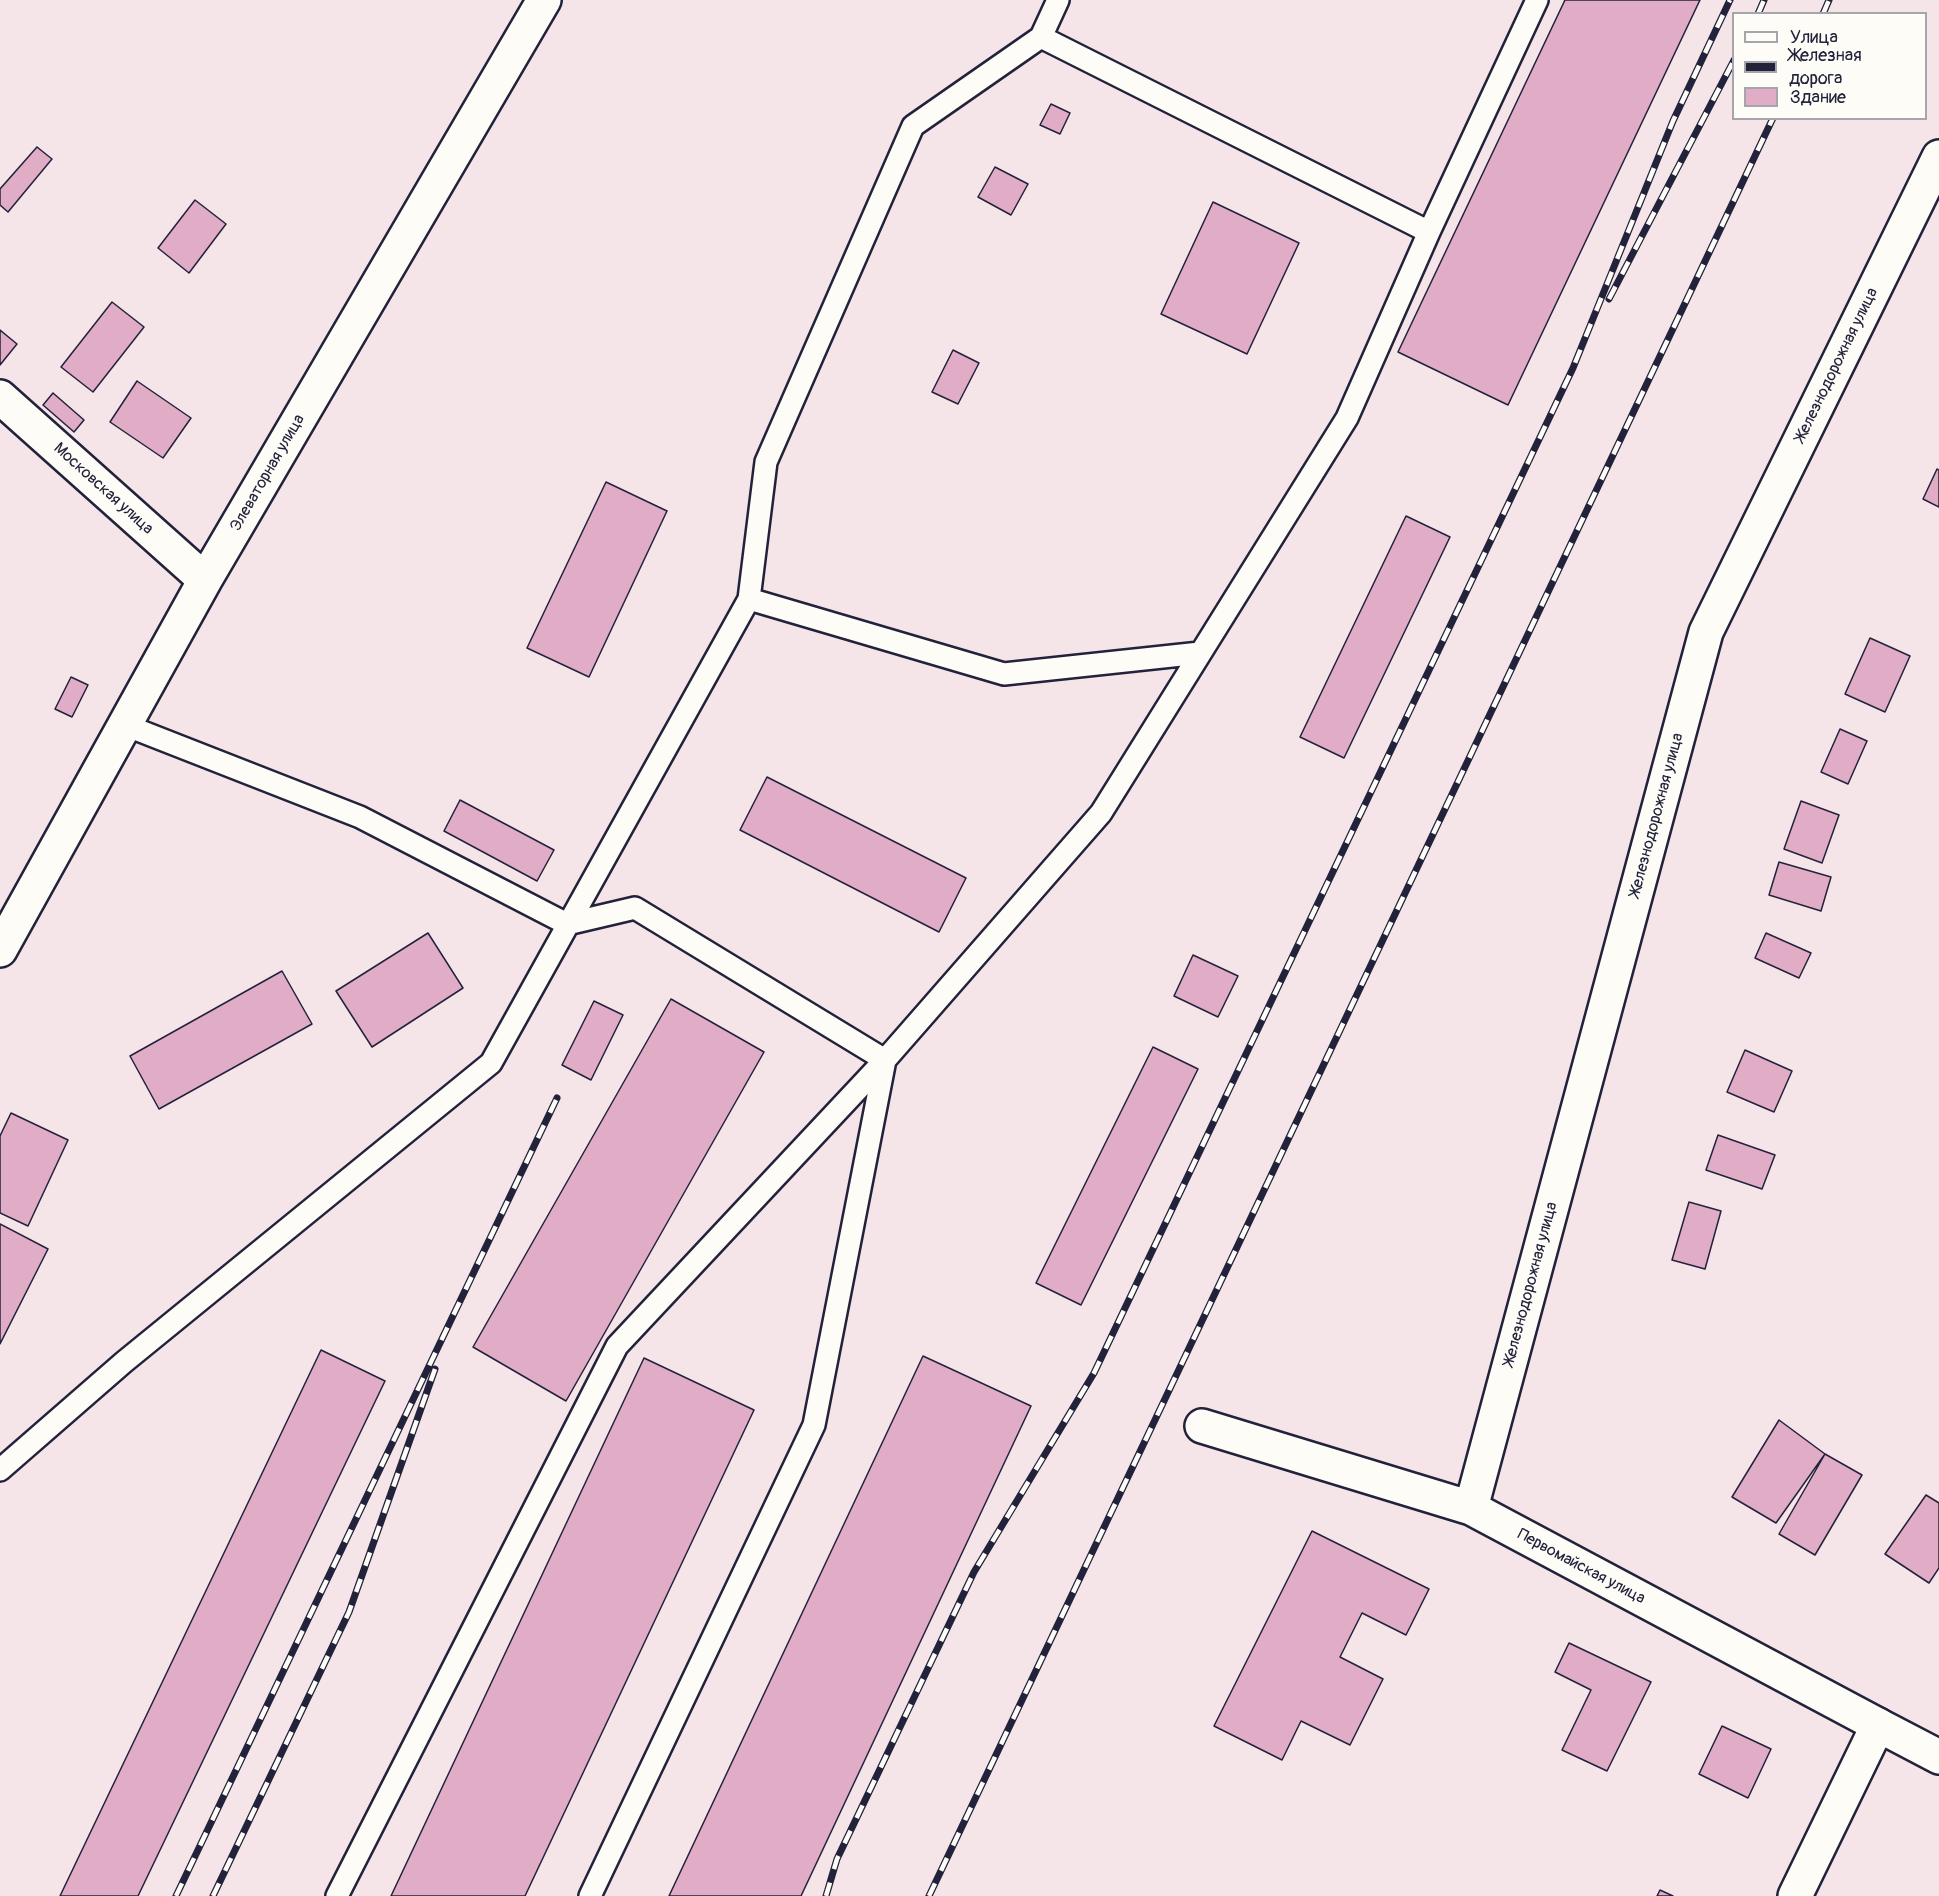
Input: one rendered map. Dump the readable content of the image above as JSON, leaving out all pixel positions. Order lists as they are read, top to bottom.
{
  "streets": {
    "street": [
      "Железнодорожная улица",
      "Элеваторная улица",
      "Московская улица",
      "Первомайская улица"
    ]
  },
  "crossings": [
    ["Железнодорожная улица", "Первомайская улица"],
    ["Элеваторная улица", "Московская улица"]
  ],
  "legend": ["Улица", "Железная дорога", "Здание"]
}
